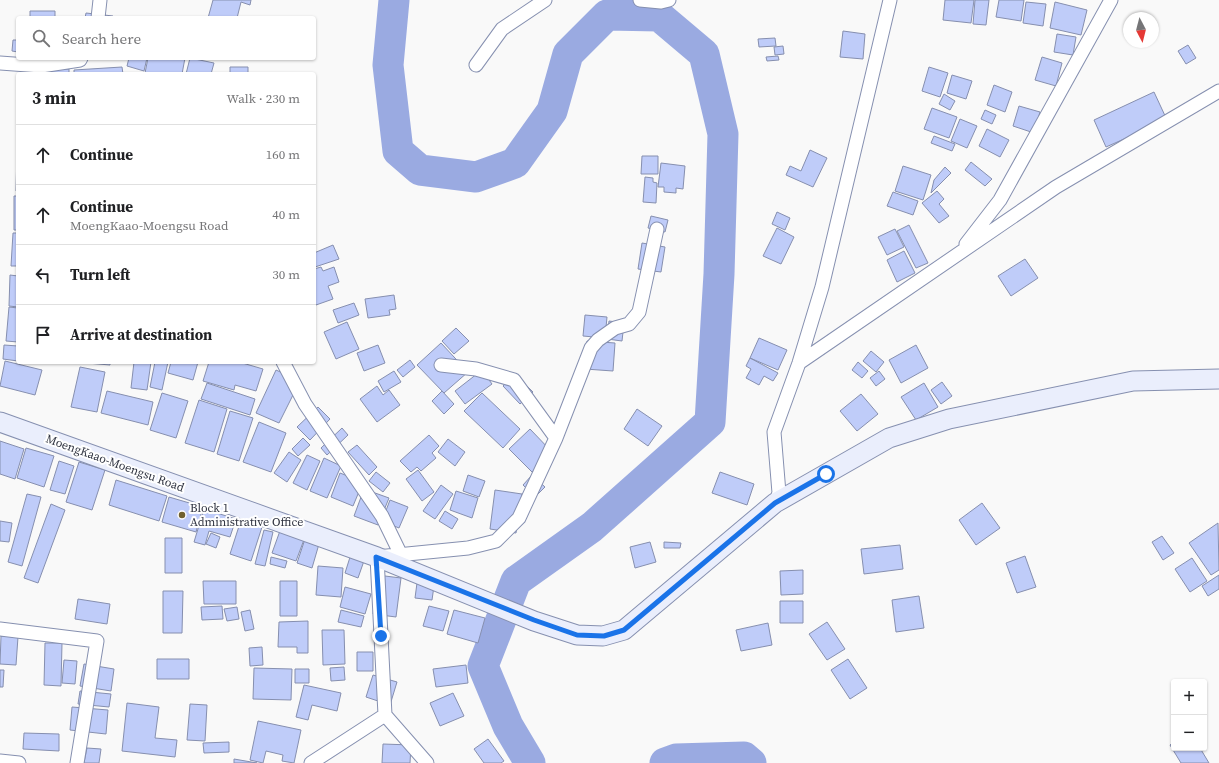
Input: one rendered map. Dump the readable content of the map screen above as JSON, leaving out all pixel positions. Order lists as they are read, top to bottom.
{
  "streets": {
    "main road": ["MoengKaao-Moengsu Road"]
  },
  "places": ["Block 1 Administrative Office"],
  "north": "bottom",
  "page": {
    "search": "Search here",
    "heading": ["3 min", "Walk · 230 m"],
    "list": [
      ["Continue", "160 m"],
      ["Continue", "MoengKaao-Moengsu Road", "40 m"],
      ["Turn left", "30 m"],
      "Arrive at destination"
    ],
    "map_buttons": ["+", "−"]
  }
}
